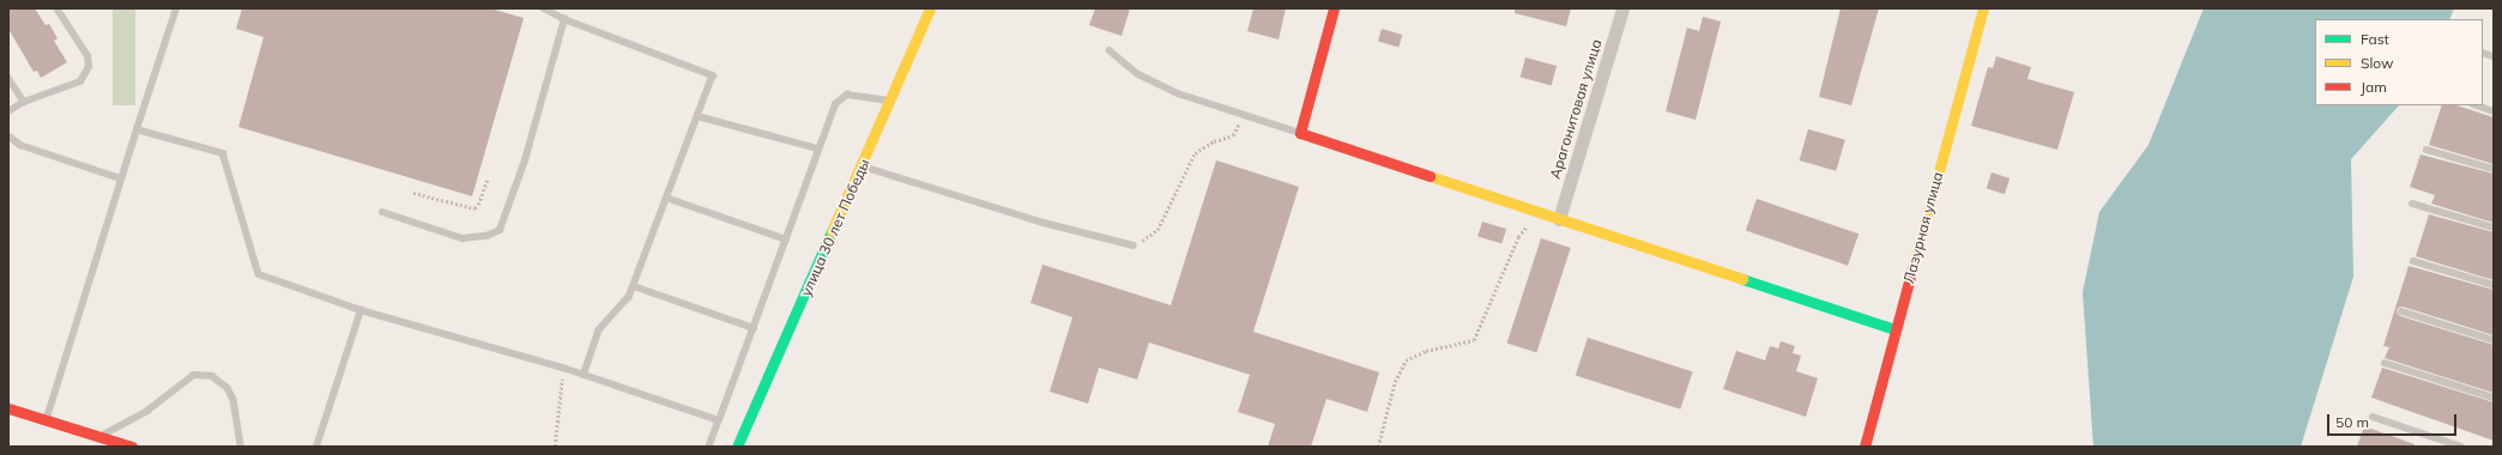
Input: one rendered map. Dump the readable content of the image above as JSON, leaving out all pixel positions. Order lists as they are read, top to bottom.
{
  "streets": {
    "street": ["Арагонитовая улица", "улица 30 лет Победы", "Лазурная улица"]
  },
  "legend": ["Fast", "Slow", "Jam"],
  "scale_bar": "50 m"
}
